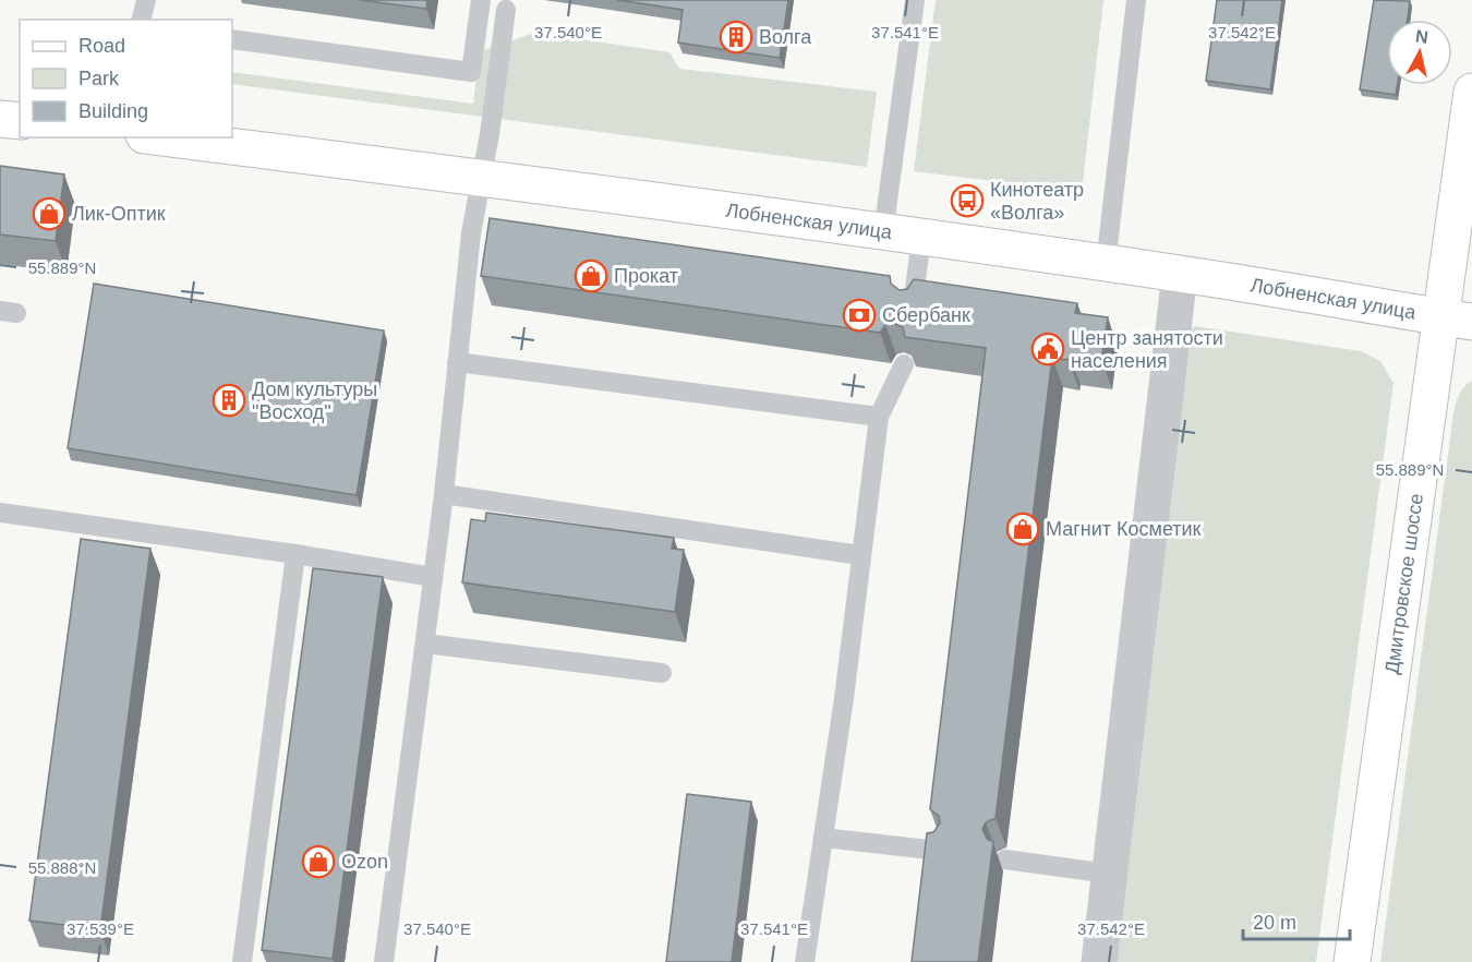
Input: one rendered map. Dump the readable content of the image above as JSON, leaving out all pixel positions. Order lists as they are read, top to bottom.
{
  "streets": {
    "street": ["Лобненская улица", "Дмитровское шоссе"]
  },
  "crossings": [
    ["Лобненская улица", "Дмитровское шоссе"]
  ],
  "places": {
    "building": ["Волга", "Дом культуры \"Восход\""],
    "bus stop": ["Кинотеатр «Волга»"],
    "shop": [
      "Лик-Оптик",
      "Прокат",
      "Магнит Косметик",
      "Ozon"
    ],
    "bank": ["Сбербанк"],
    "public building": ["Центр занятости населения"]
  },
  "legend": ["Road", "Park", "Building"],
  "scale_bar": "20 m",
  "north": "top",
  "coordinates": [
    "37.540°E",
    "37.541°E",
    "37.542°E",
    "55.889°N",
    "55.888°N",
    "37.539°E"
  ]
}
